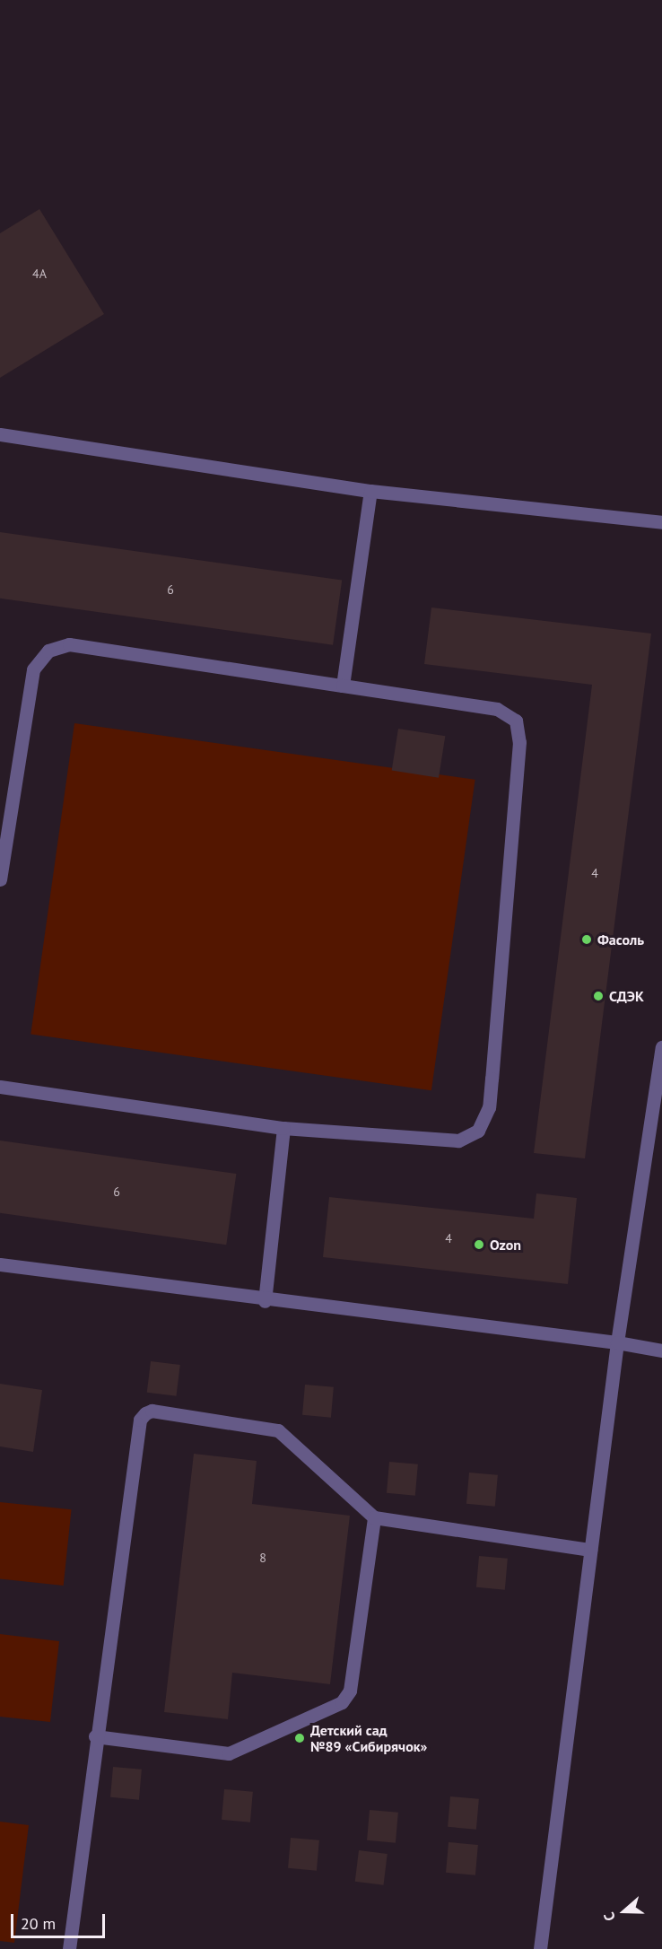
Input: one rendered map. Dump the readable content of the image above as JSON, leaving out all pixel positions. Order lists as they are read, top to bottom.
{
  "places": [
    "Фасоль",
    "СДЭК",
    "Ozon",
    "Детский сад №89 «Сибирячок»"
  ],
  "house_numbers": [
    "4А",
    "6",
    "4",
    "6",
    "4",
    "8"
  ],
  "scale_bar": "20 m",
  "north": "left"
}
